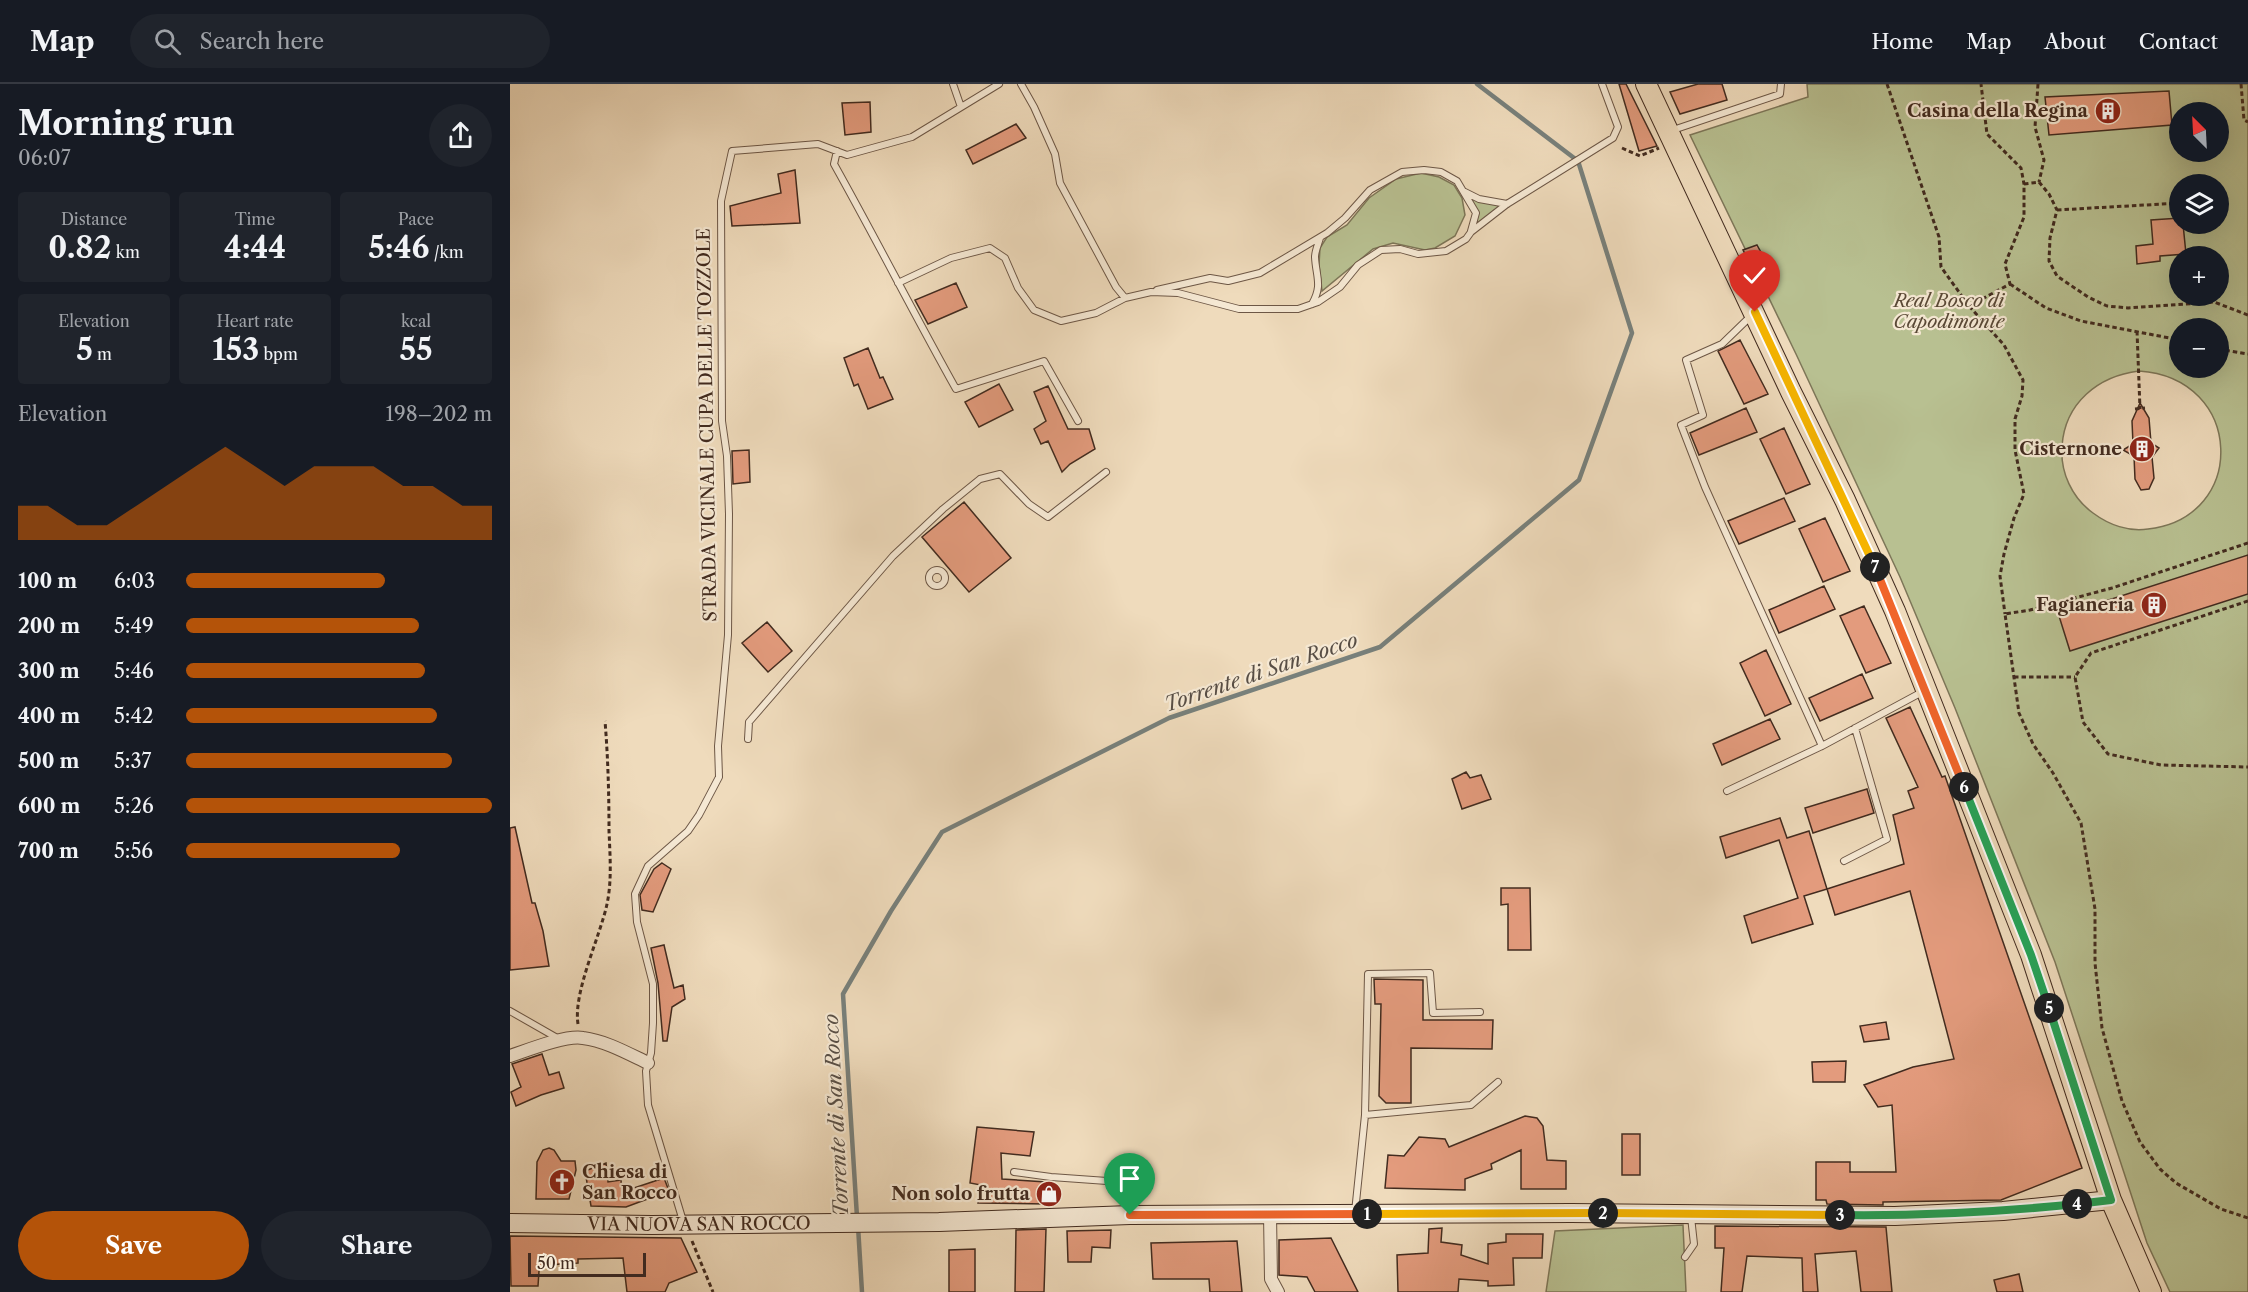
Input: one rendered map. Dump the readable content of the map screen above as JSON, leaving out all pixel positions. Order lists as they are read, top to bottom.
{
  "streets": {
    "main road": ["VIA NUOVA SAN ROCCO"],
    "lane": ["STRADA VICINALE CUPA DELLE TOZZOLE"]
  },
  "crossings": [
    ["STRADA VICINALE CUPA DELLE TOZZOLE", "VIA NUOVA SAN ROCCO"]
  ],
  "water": ["Torrente di San Rocco"],
  "parks": ["Real Bosco di Capodimonte"],
  "places": {
    "building": ["Casina della Regina", "Cisternone", "Fagianeria"],
    "church": ["Chiesa di San Rocco"],
    "shop": ["Non solo frutta"]
  },
  "scale_bar": "50 m",
  "north": "top left",
  "page": {
    "header": "Map",
    "search": "Search here",
    "nav": [
      "Home",
      "Map",
      "About",
      "Contact"
    ],
    "heading": ["Morning run", "06:07"],
    "map_buttons": ["+", "−"],
    "stats": [
      ["Distance", "0.82 km"],
      ["Time", "4:44"],
      ["Pace", "5:46 /km"],
      ["Elevation", "5 m"],
      ["Heart rate", "153 bpm"],
      ["kcal", "55"]
    ],
    "chart": ["Elevation", "198–202 m"],
    "pins": [
      "7",
      "6",
      "5",
      "4",
      "2",
      "1",
      "3"
    ],
    "list": [
      {
        "name": "100 m",
        "note": "6:03"
      },
      {
        "name": "200 m",
        "note": "5:49"
      },
      {
        "name": "300 m",
        "note": "5:46"
      },
      {
        "name": "400 m",
        "note": "5:42"
      },
      {
        "name": "500 m",
        "note": "5:37"
      },
      {
        "name": "600 m",
        "note": "5:26"
      },
      {
        "name": "700 m",
        "note": "5:56"
      }
    ],
    "buttons": ["Save", "Share"],
    "scale": "50 m"
  }
}
